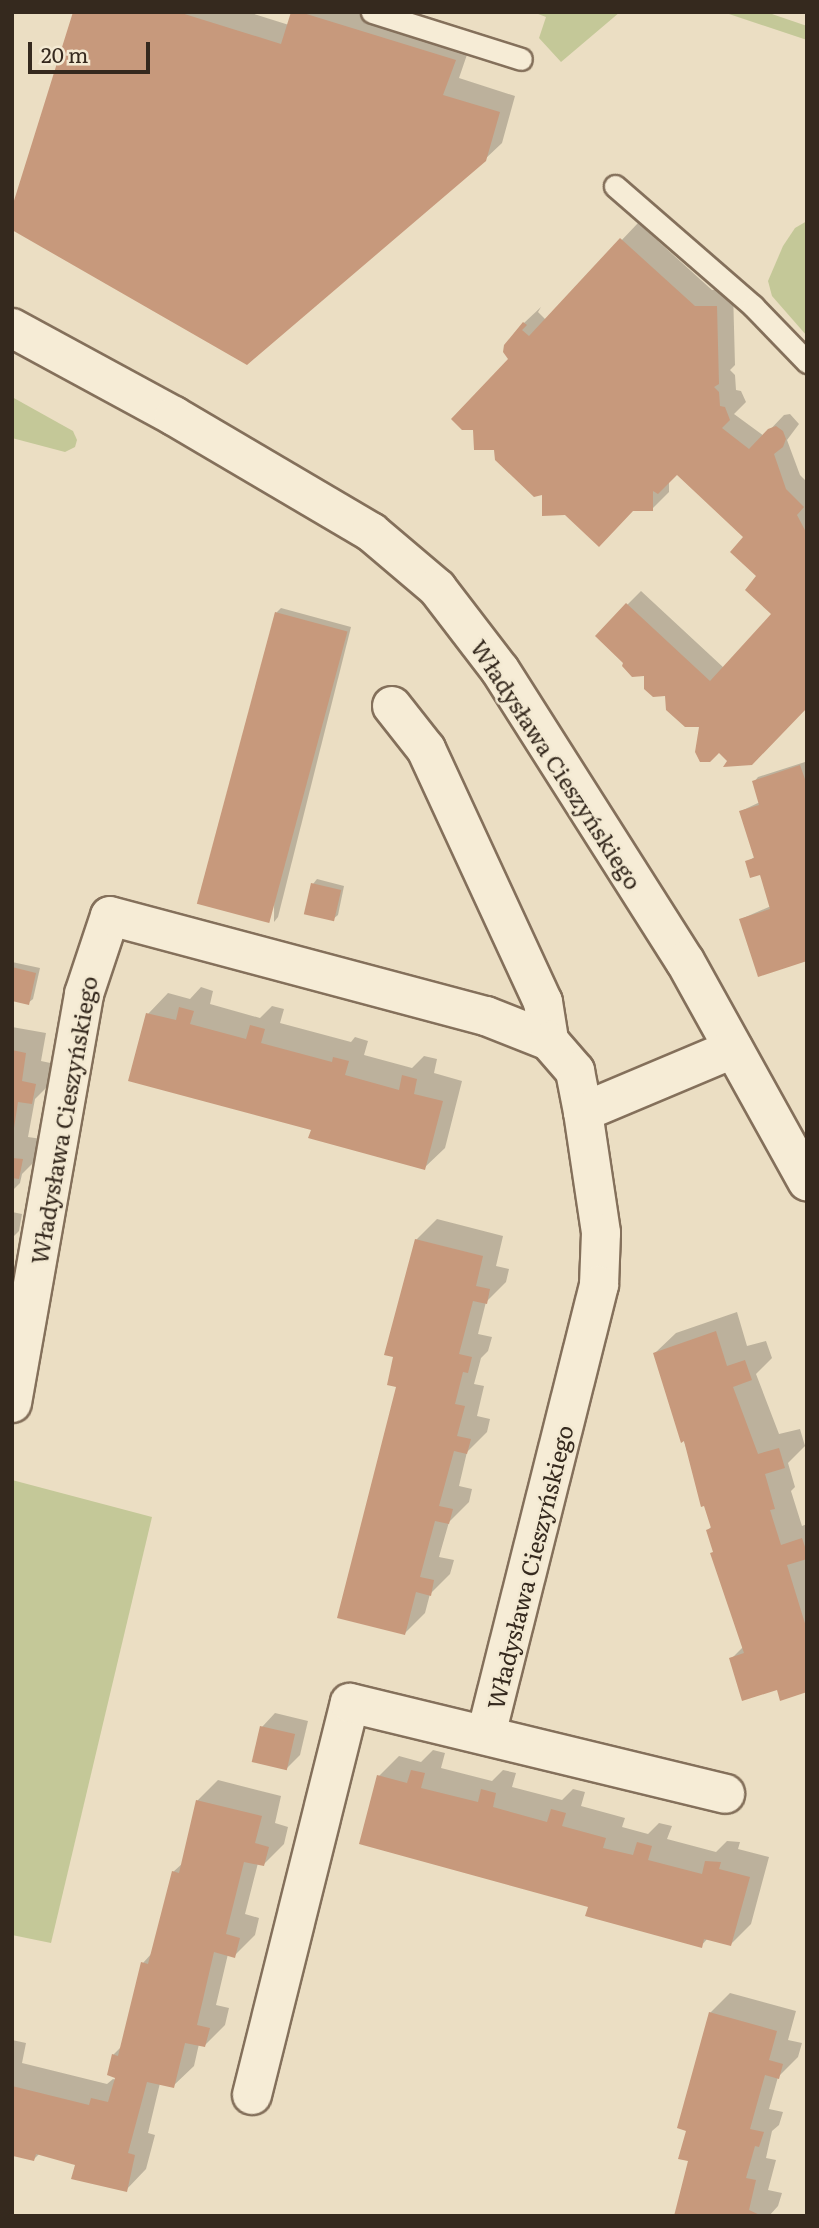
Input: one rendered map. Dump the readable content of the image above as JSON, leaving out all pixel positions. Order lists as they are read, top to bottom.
{
  "streets": {
    "street": ["Władysława Cieszyńskiego"]
  },
  "scale_bar": "20 m"
}
